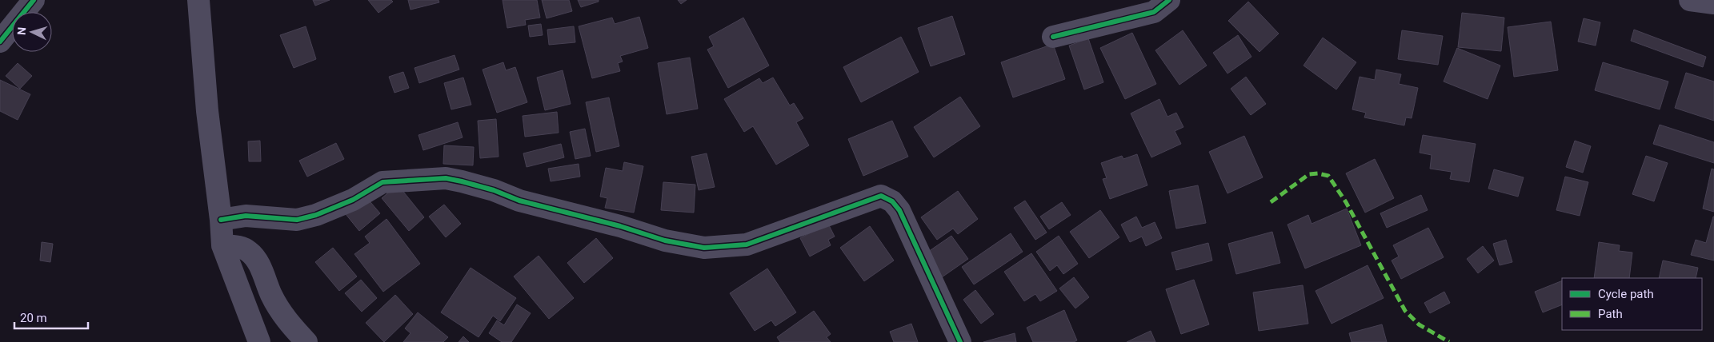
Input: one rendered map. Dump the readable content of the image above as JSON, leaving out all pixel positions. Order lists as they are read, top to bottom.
{
  "legend": ["Cycle path", "Path"],
  "scale_bar": "20 m",
  "north": "left"
}
